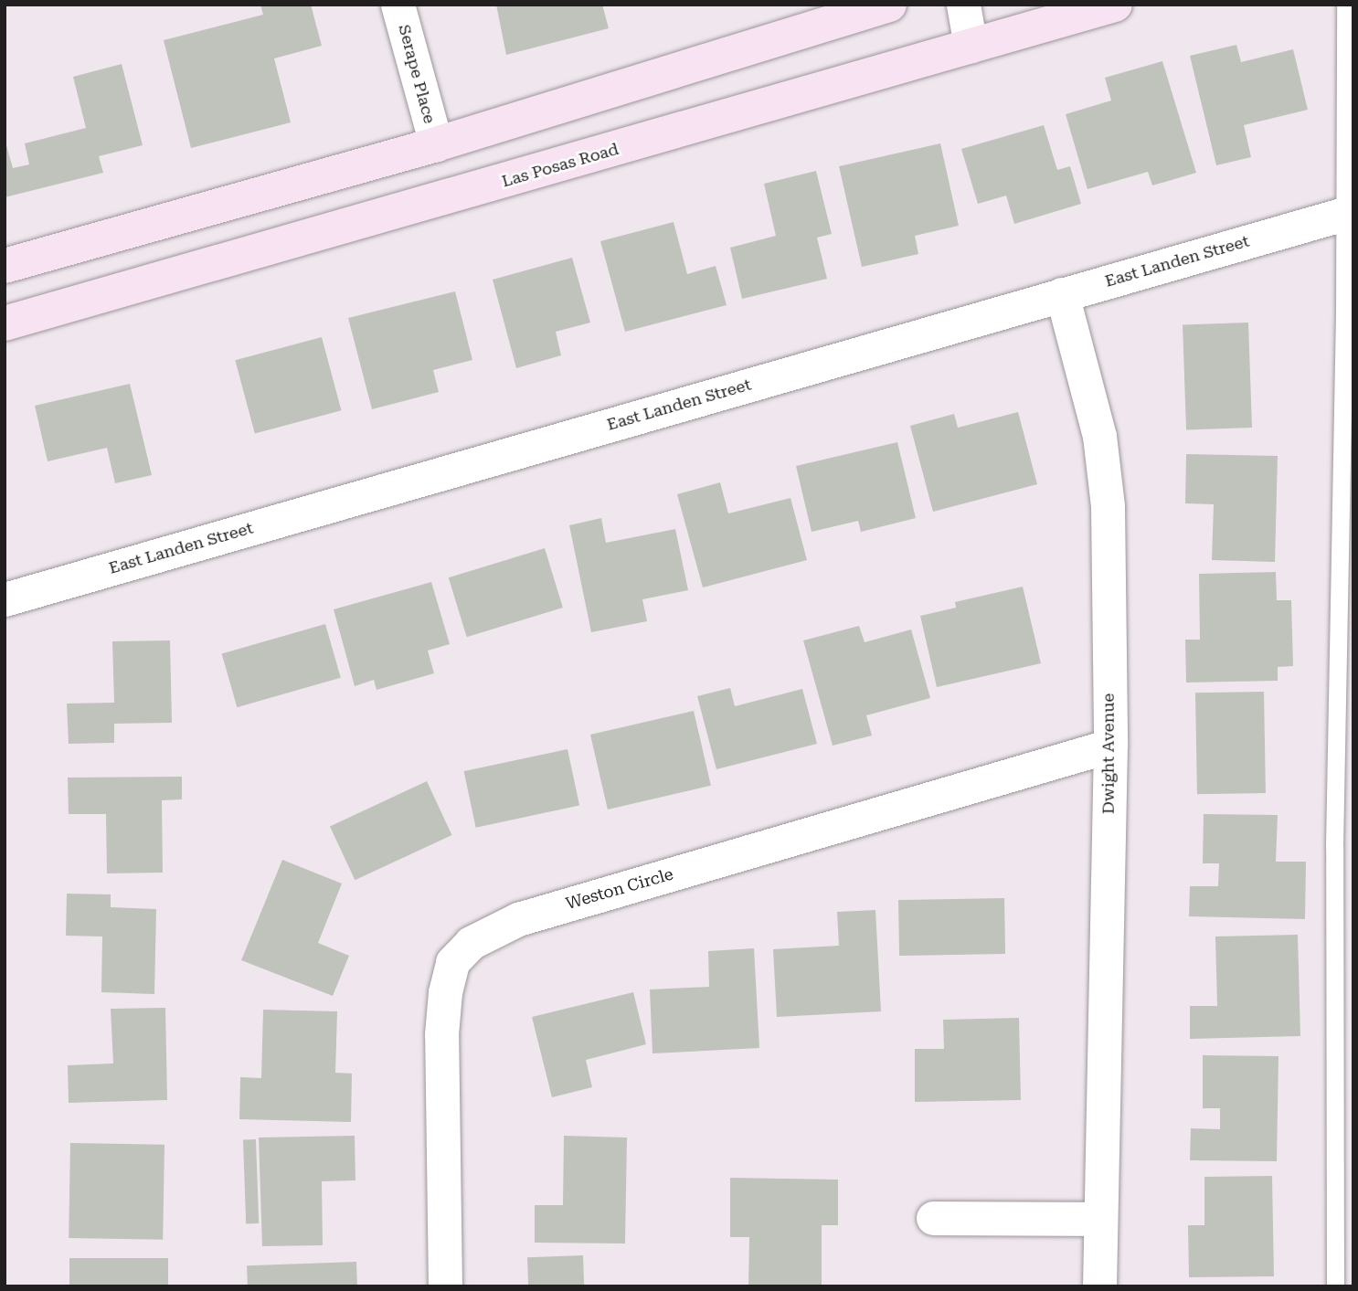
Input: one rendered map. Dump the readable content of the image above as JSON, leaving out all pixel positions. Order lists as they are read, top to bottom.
{
  "streets": {
    "main road": ["Las Posas Road"],
    "street": [
      "Serape Place",
      "East Landen Street",
      "Dwight Avenue",
      "Weston Circle"
    ]
  },
  "crossings": [
    ["East Landen Street", "Dwight Avenue"],
    ["Dwight Avenue", "Weston Circle"]
  ]
}
